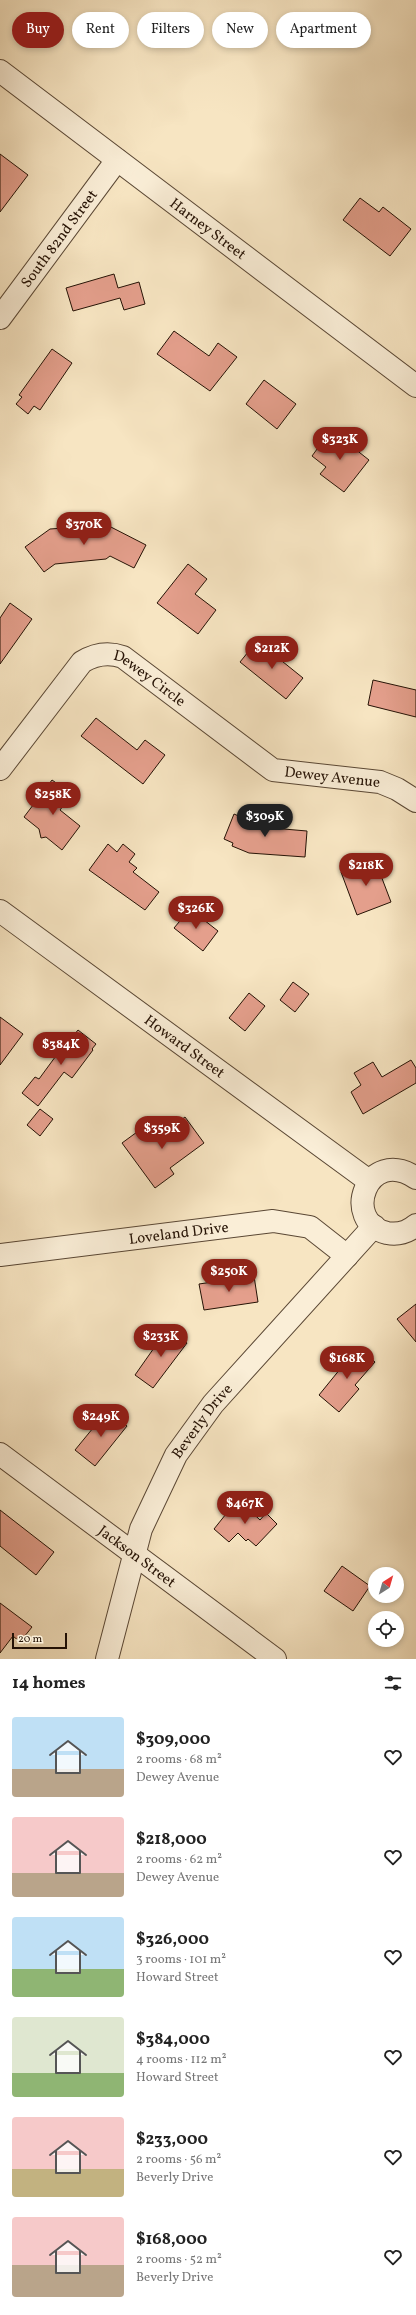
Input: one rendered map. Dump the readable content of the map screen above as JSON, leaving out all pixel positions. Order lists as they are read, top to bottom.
{
  "streets": {
    "street": [
      "Harney Street",
      "South 82nd Street",
      "Dewey Circle",
      "Dewey Avenue",
      "Howard Street",
      "Loveland Drive",
      "Beverly Drive",
      "Jackson Street"
    ]
  },
  "crossings": [
    ["Harney Street", "South 82nd Street"],
    ["Dewey Circle", "Dewey Avenue"],
    ["Loveland Drive", "Beverly Drive"],
    ["Beverly Drive", "Jackson Street"]
  ],
  "scale_bar": "20 m",
  "north": "top right",
  "page": {
    "chip": [
      "Buy",
      "Rent",
      "Filters",
      "New",
      "Apartment"
    ],
    "price": [
      "$323K",
      "$370K",
      "$212K",
      "$258K",
      "$309K",
      "$218K",
      "$326K",
      "$384K",
      "$359K",
      "$250K",
      "$233K",
      "$168K",
      "$249K",
      "$467K"
    ],
    "scale": "20 m",
    "heading": "14 homes",
    "list": [
      {
        "name": "$309,000",
        "note": "2 rooms · 68 m² · Dewey Avenue"
      },
      {
        "name": "$218,000",
        "note": "2 rooms · 62 m² · Dewey Avenue"
      },
      {
        "name": "$326,000",
        "note": "3 rooms · 101 m² · Howard Street"
      },
      {
        "name": "$384,000",
        "note": "4 rooms · 112 m² · Howard Street"
      },
      {
        "name": "$233,000",
        "note": "2 rooms · 56 m² · Beverly Drive"
      },
      {
        "name": "$168,000",
        "note": "2 rooms · 52 m² · Beverly Drive"
      }
    ]
  }
}
